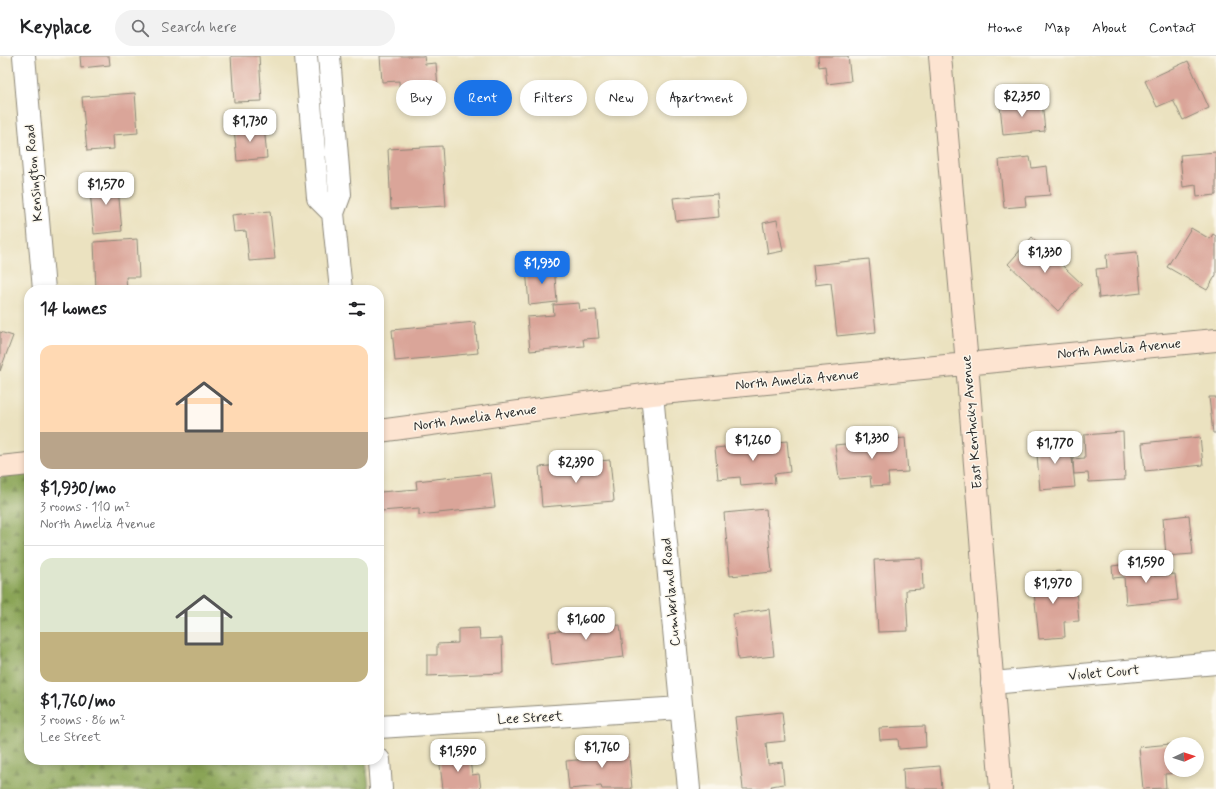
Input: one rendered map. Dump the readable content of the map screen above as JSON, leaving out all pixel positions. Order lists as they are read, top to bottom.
{
  "streets": {
    "main road": ["North Amelia Avenue", "East Kentucky Avenue"],
    "street": [
      "Kensington Road",
      "Cumberland Road",
      "Violet Court",
      "Lee Street"
    ]
  },
  "crossings": [
    ["North Amelia Avenue", "East Kentucky Avenue"],
    ["North Amelia Avenue", "Cumberland Road"],
    ["East Kentucky Avenue", "Violet Court"],
    ["Cumberland Road", "Lee Street"]
  ],
  "north": "right",
  "page": {
    "header": "Keyplace",
    "search": "Search here",
    "nav": [
      "Home",
      "Map",
      "About",
      "Contact"
    ],
    "chip": [
      "Buy",
      "Rent",
      "Filters",
      "New",
      "Apartment"
    ],
    "price": [
      "$2,350",
      "$1,730",
      "$1,570",
      "$1,330",
      "$1,930",
      "$1,330",
      "$1,260",
      "$1,770",
      "$2,390",
      "$1,590",
      "$1,970",
      "$1,600",
      "$1,760",
      "$1,590"
    ],
    "heading": "14 homes",
    "list": [
      {
        "name": "$1,930/mo",
        "note": "3 rooms · 110 m² · North Amelia Avenue"
      },
      {
        "name": "$1,760/mo",
        "note": "3 rooms · 86 m² · Lee Street"
      }
    ]
  }
}
